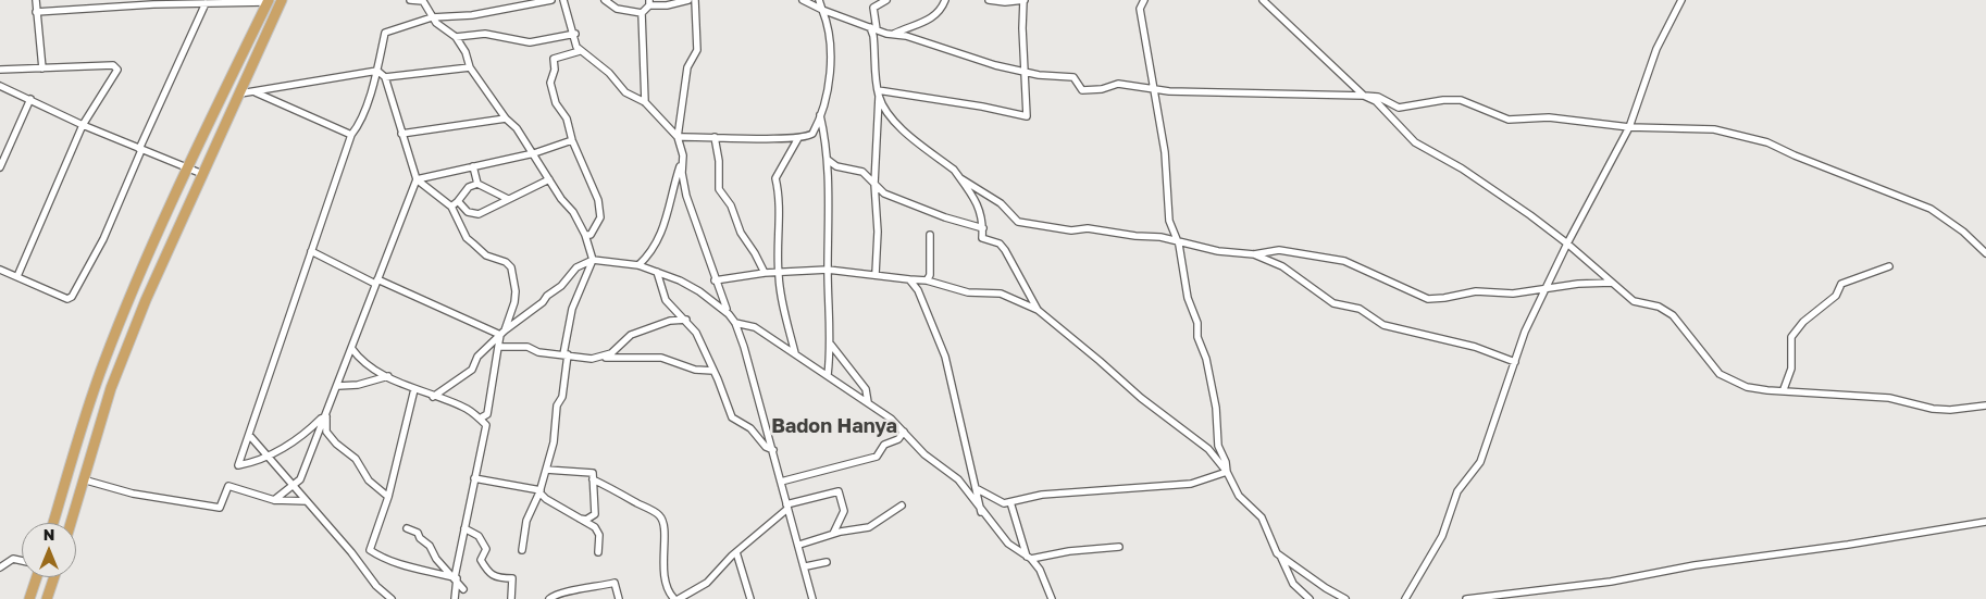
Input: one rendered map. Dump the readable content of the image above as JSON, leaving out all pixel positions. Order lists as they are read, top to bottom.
{
  "districts": ["Badon Hanya"],
  "north": "top"
}
